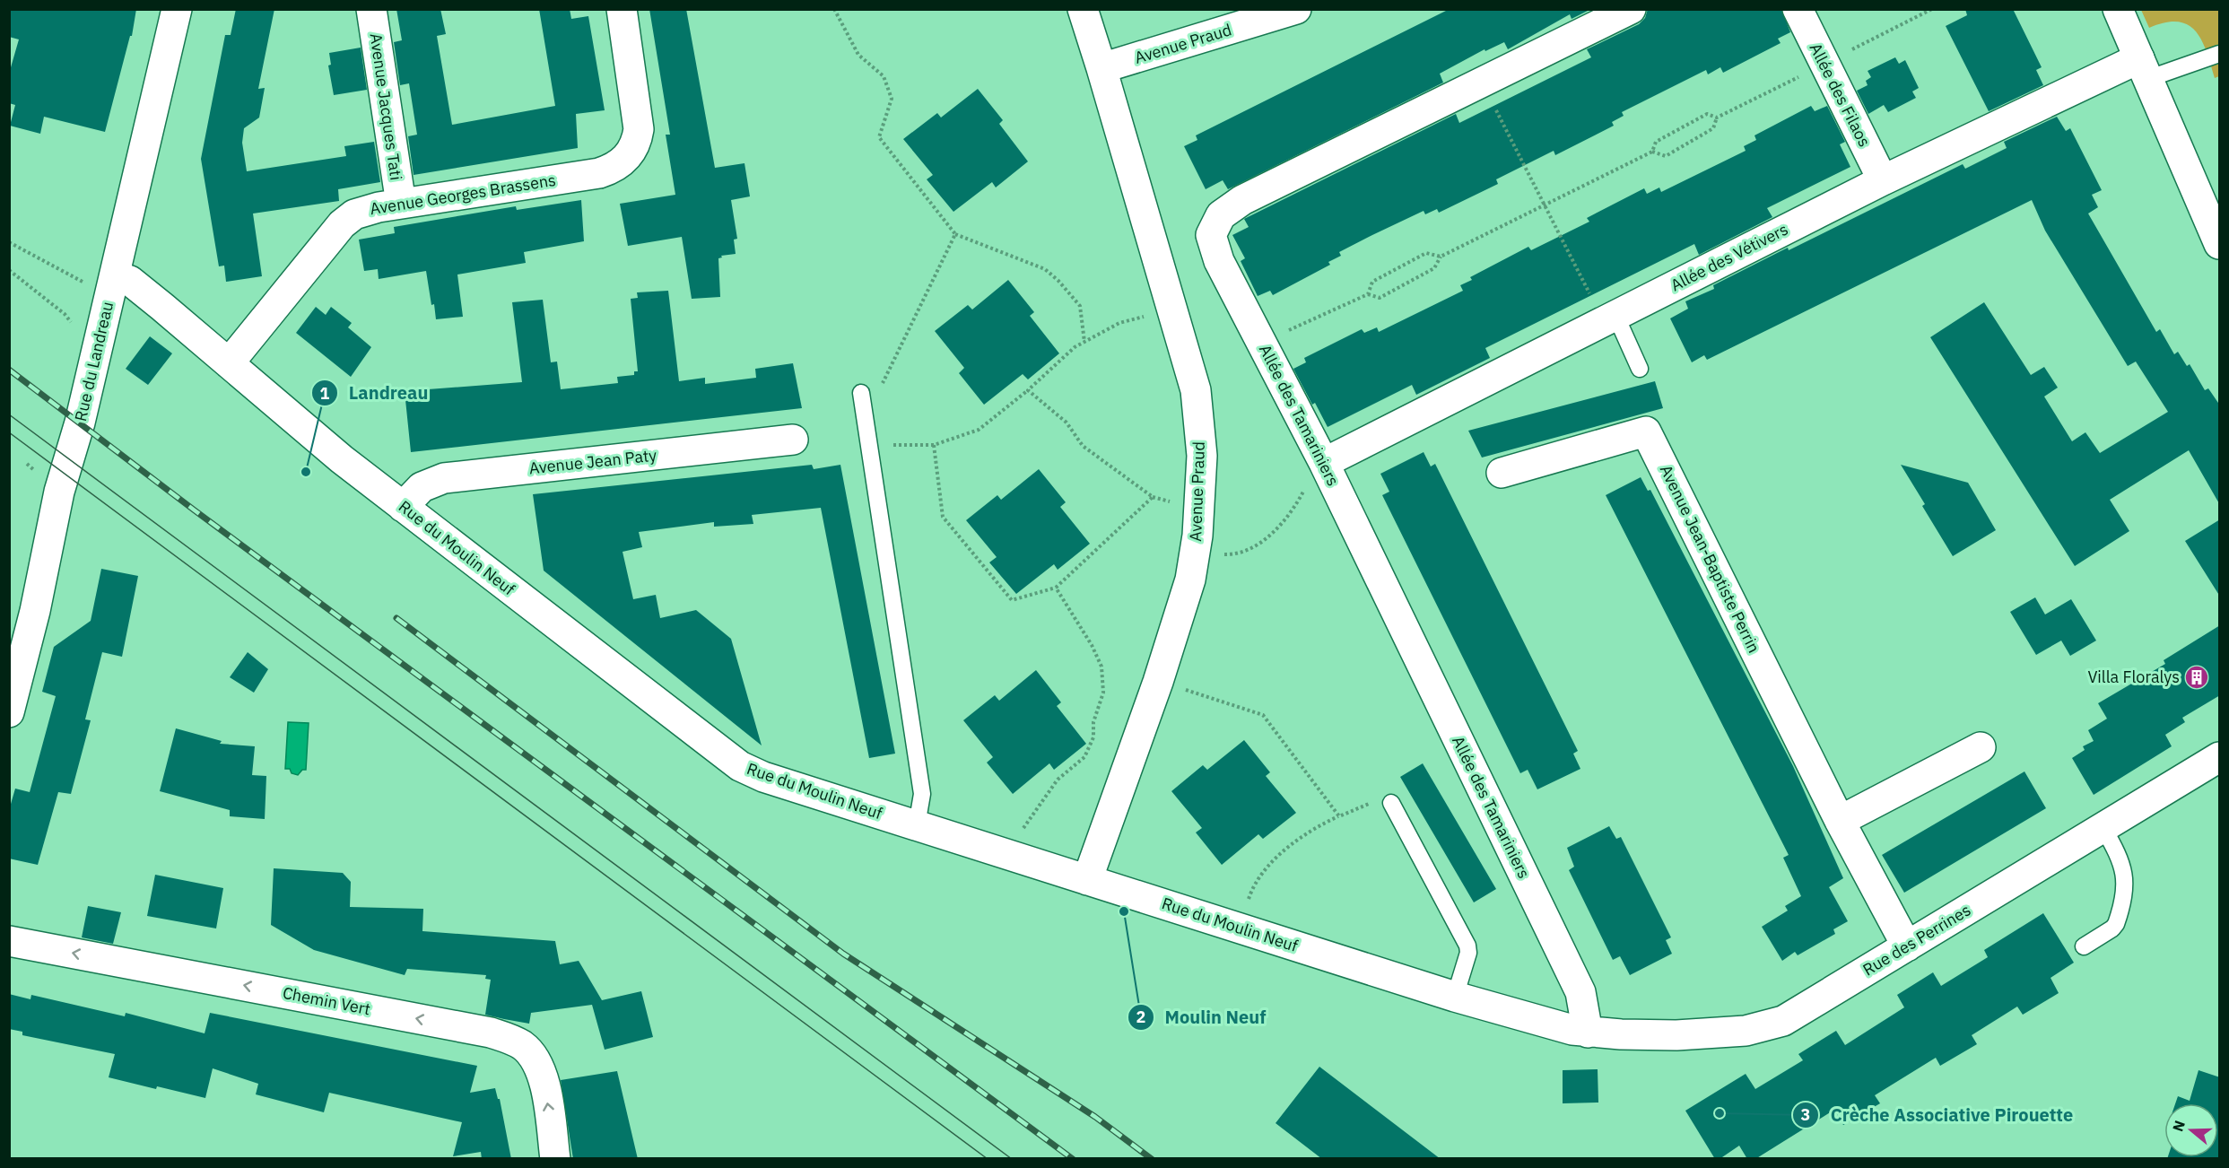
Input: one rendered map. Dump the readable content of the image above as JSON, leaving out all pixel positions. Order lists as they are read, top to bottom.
{
  "streets": {
    "street": [
      "Avenue Praud",
      "Allée des Filaos",
      "Avenue Jacques Tati",
      "Avenue Georges Brassens",
      "Allée des Vétivers",
      "Rue du Landreau",
      "Allée des Tamariniers",
      "Avenue Jean Paty",
      "Rue du Moulin Neuf",
      "Avenue Jean-Baptiste Perrin",
      "Rue des Perrines",
      "Chemin Vert"
    ]
  },
  "crossings": [
    ["Avenue Praud", "Rue du Moulin Neuf"],
    ["Allée des Filaos", "Allée des Vétivers"],
    ["Avenue Jacques Tati", "Avenue Georges Brassens"],
    ["Avenue Georges Brassens", "Rue du Moulin Neuf"],
    ["Allée des Vétivers", "Allée des Tamariniers"],
    ["Rue du Landreau", "Rue du Moulin Neuf"],
    ["Allée des Tamariniers", "Rue du Moulin Neuf"],
    ["Allée des Tamariniers", "Rue des Perrines"],
    ["Avenue Jean Paty", "Rue du Moulin Neuf"],
    ["Rue du Moulin Neuf", "Rue des Perrines"],
    ["Avenue Jean-Baptiste Perrin", "Rue des Perrines"]
  ],
  "one_way": ["Chemin Vert"],
  "places": {
    "other": ["Landreau", "Moulin Neuf", "Crèche Associative Pirouette"],
    "building": ["Villa Floralys"]
  },
  "north": "left"
}
